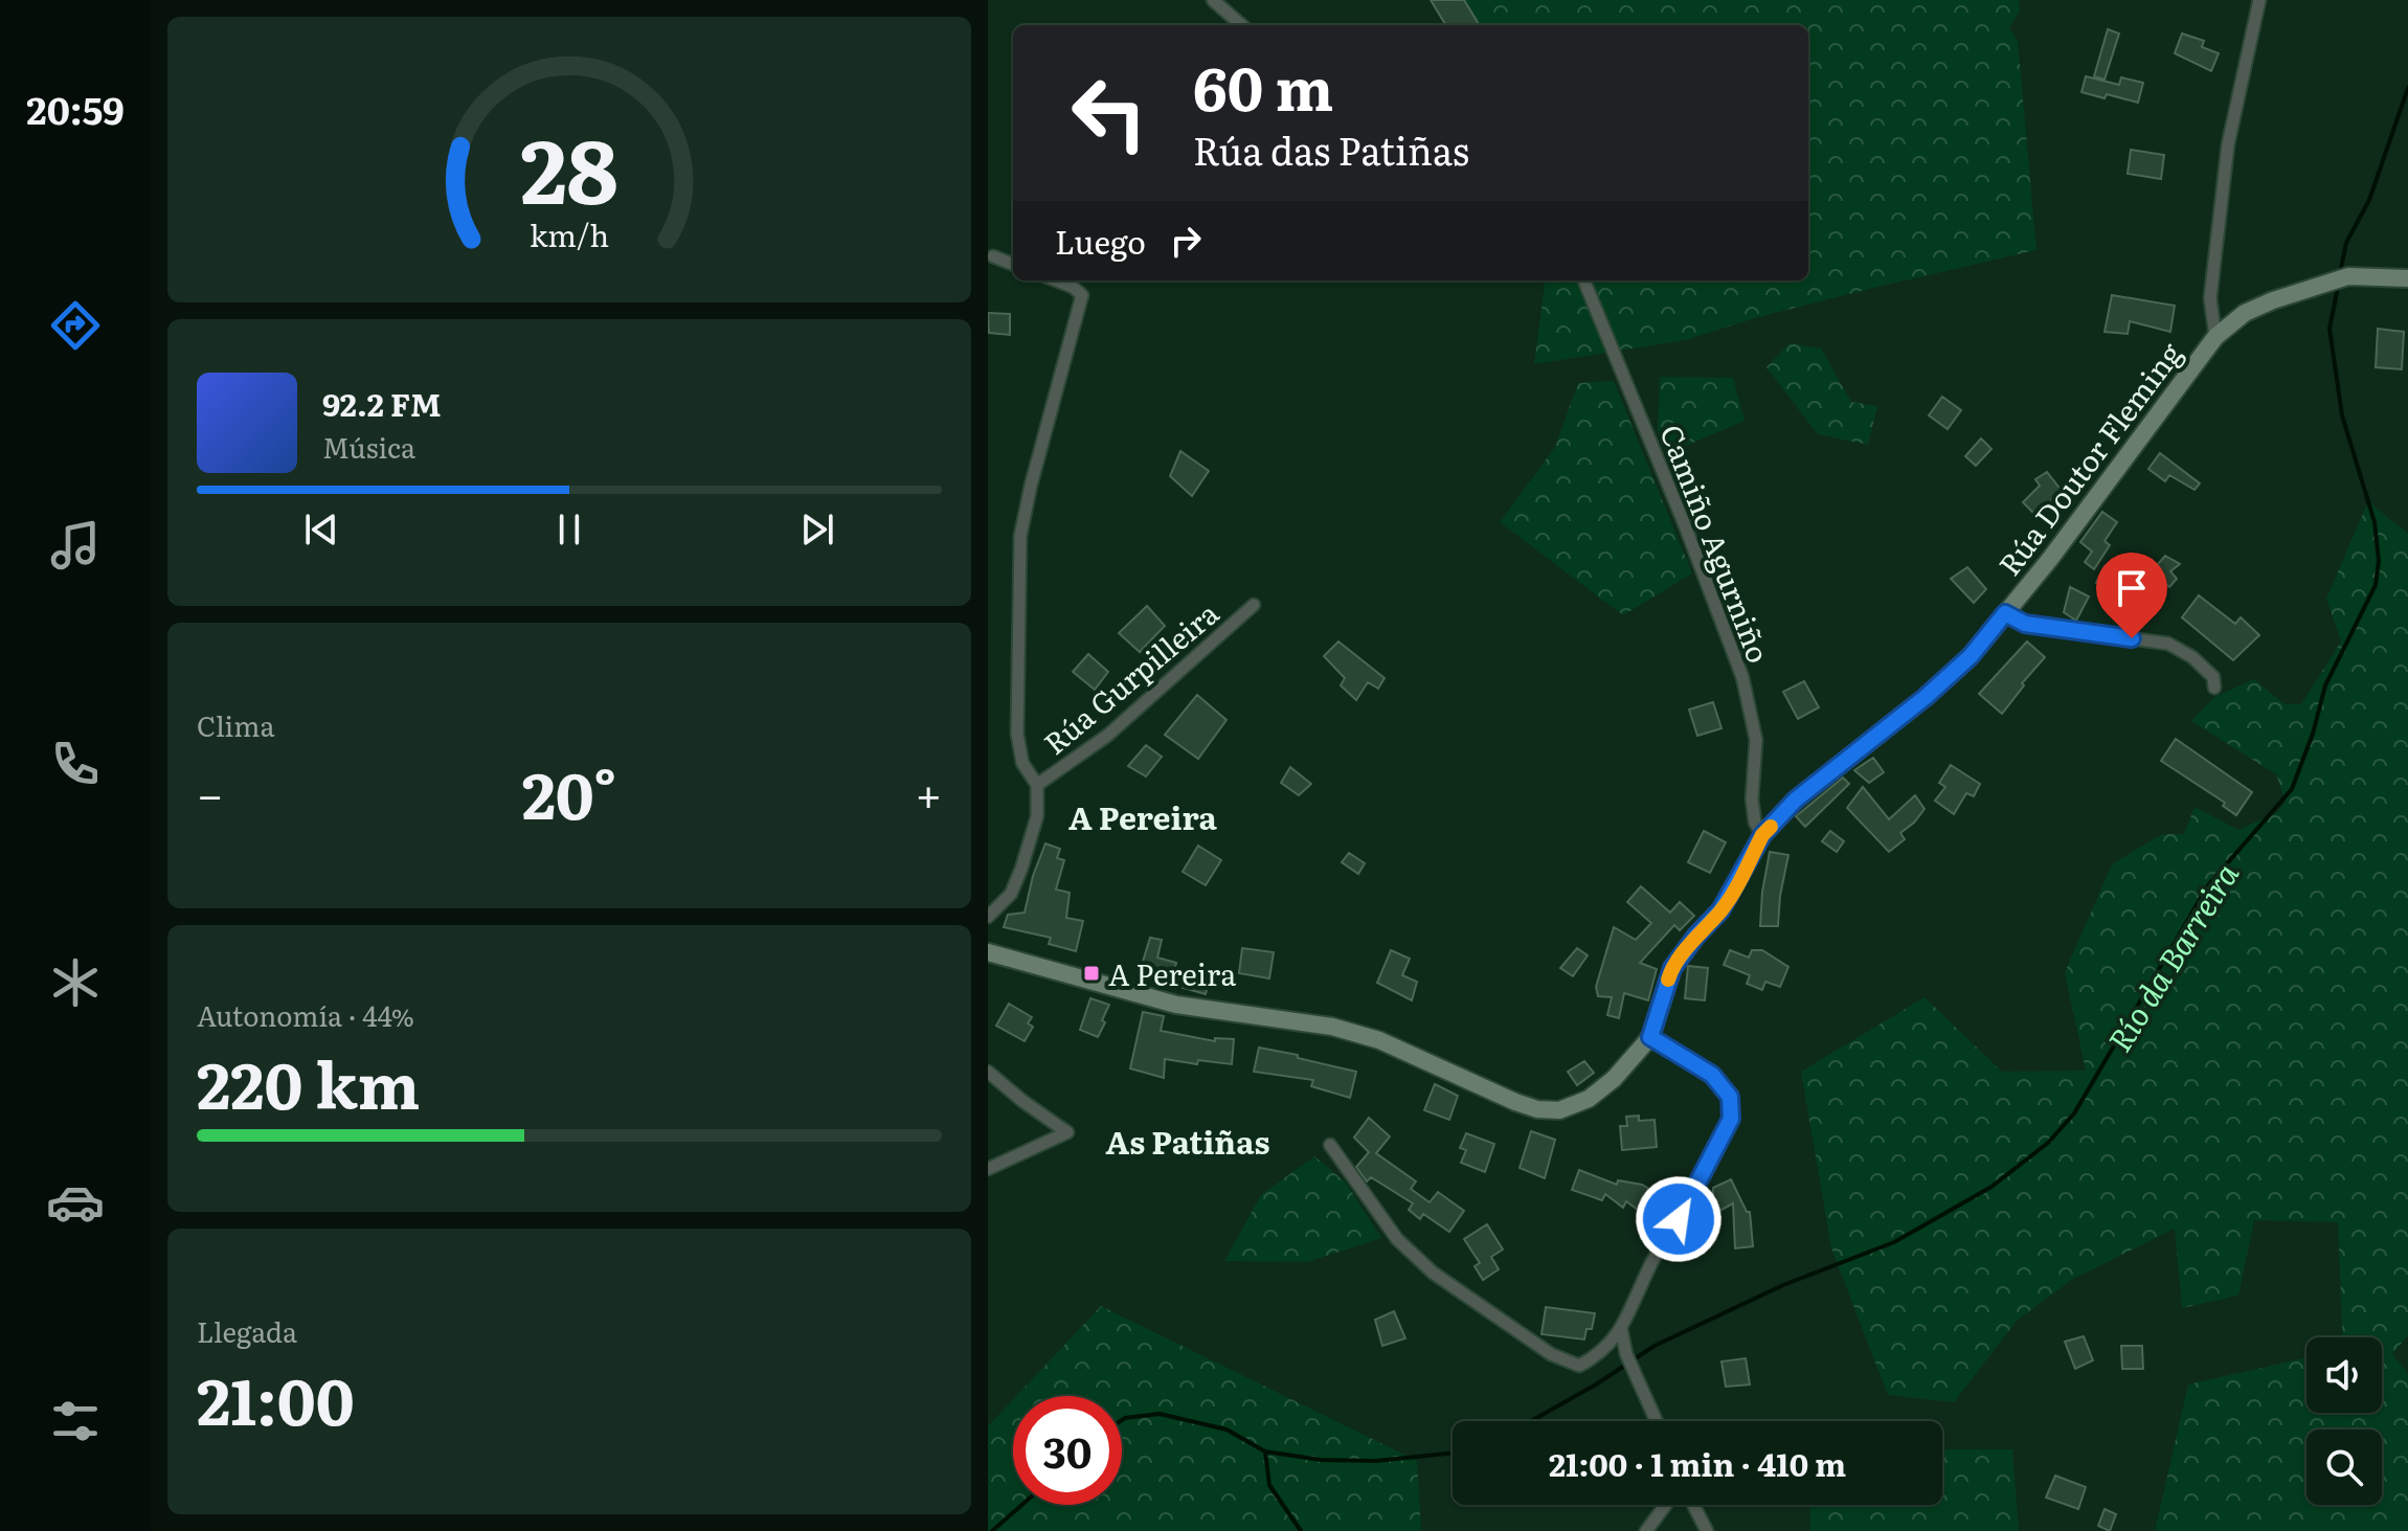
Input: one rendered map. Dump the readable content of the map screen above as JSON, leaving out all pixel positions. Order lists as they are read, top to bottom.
{
  "streets": {
    "main road": ["Rúa Doutor Fleming"],
    "street": ["Camiño Agurniño", "Rúa Gurpilleira"]
  },
  "crossings": [
    ["Rúa Doutor Fleming", "Camiño Agurniño"]
  ],
  "districts": ["A Pereira", "As Patiñas"],
  "water": ["Río da Barreira"],
  "places": {
    "transit": ["A Pereira"]
  },
  "page": {
    "tabs": "20:59",
    "turn": ["60 m", "Rúa das Patiñas"],
    "then": "Luego",
    "song": ["92.2 FM", "Música"],
    "tile": [
      "Clima",
      ["Autonomía · 44%", "220 km"],
      ["Llegada", "21:00"]
    ],
    "heat": ["−", "20°", "+"],
    "limit": "30",
    "trip": "21:00 · 1 min · 410 m",
    "gauge": ["28", "km/h"]
  }
}
